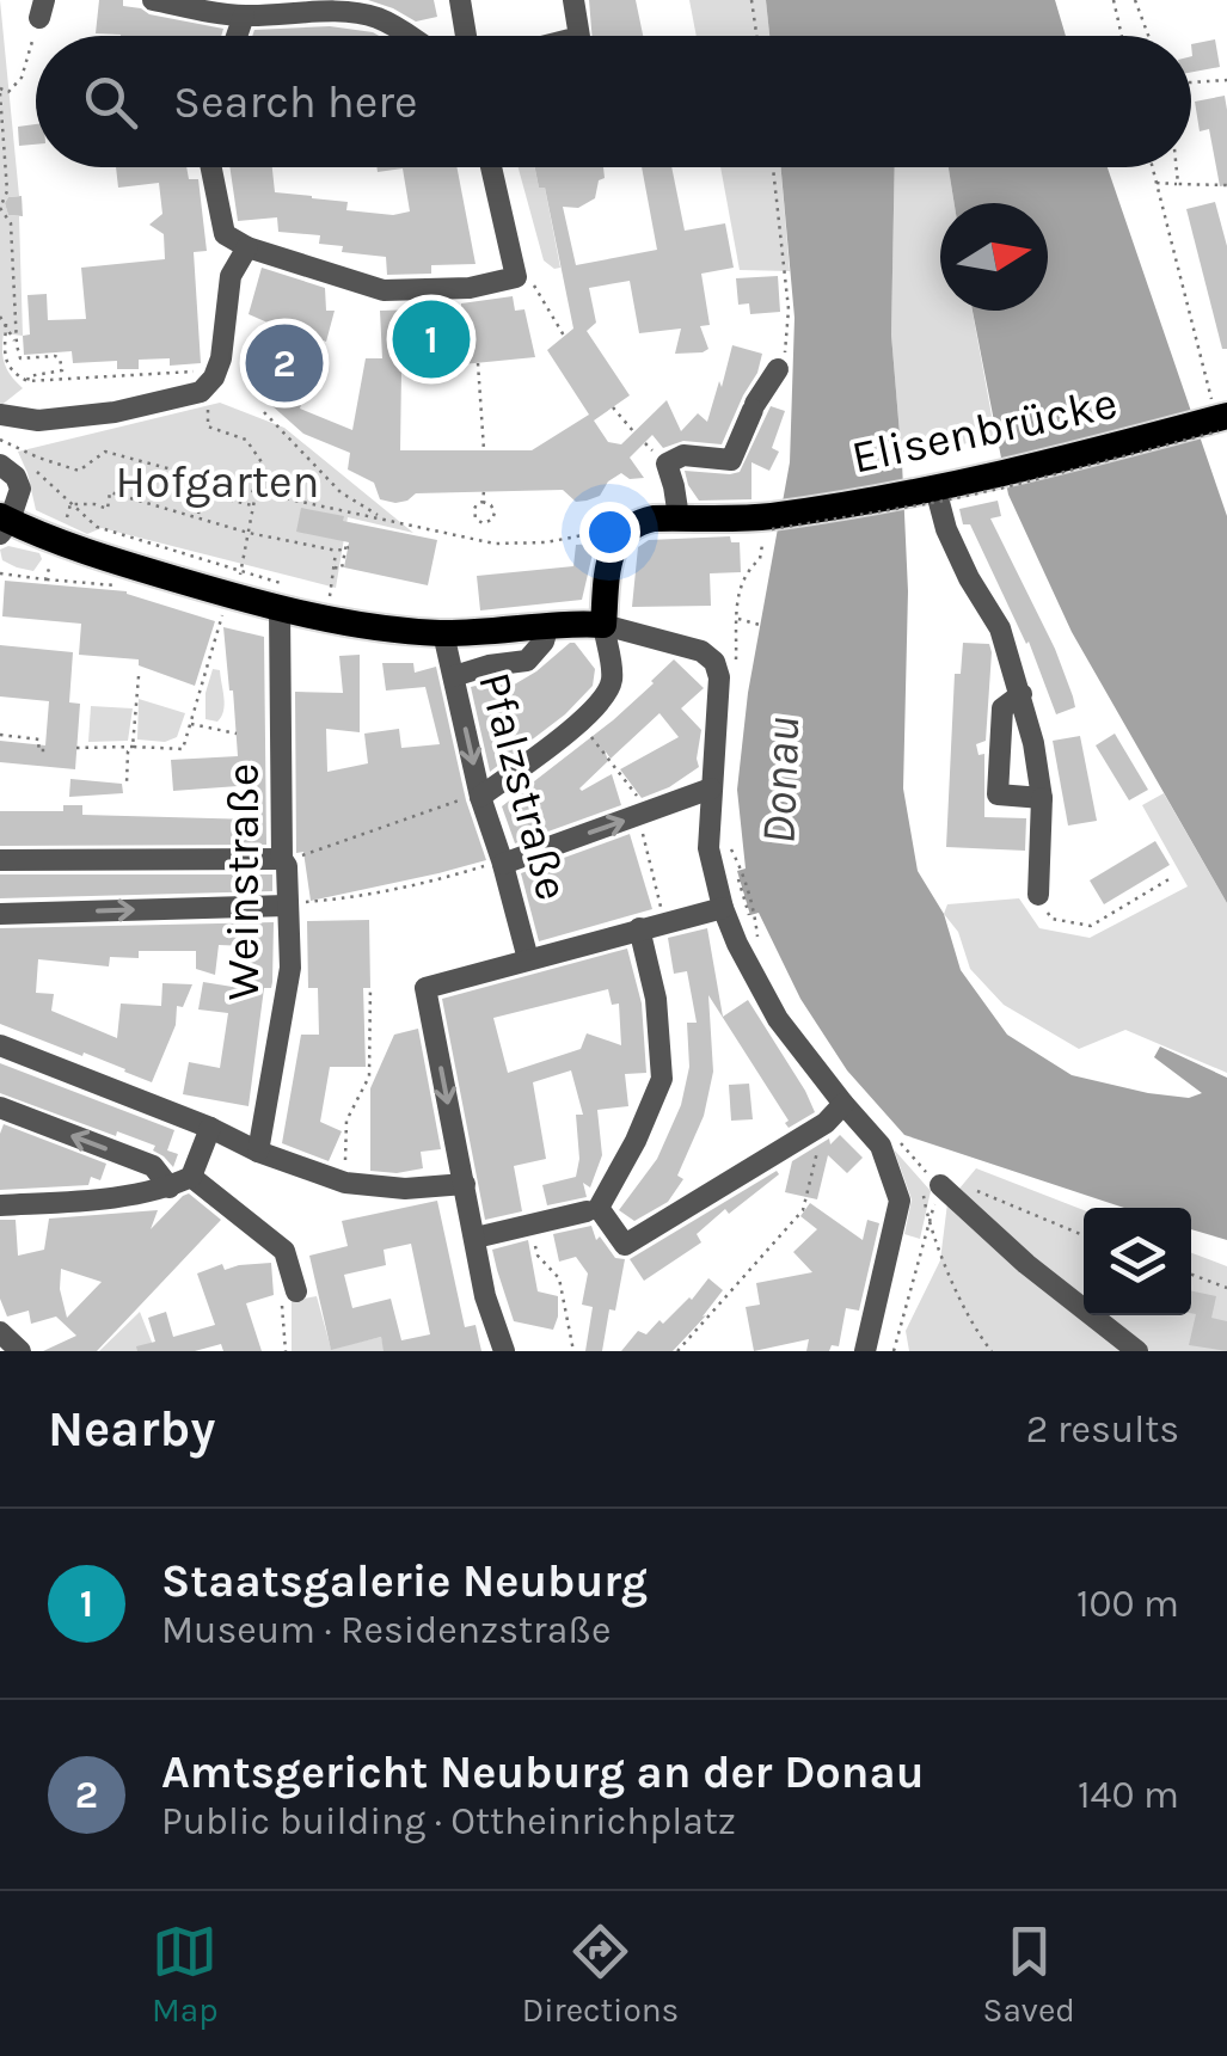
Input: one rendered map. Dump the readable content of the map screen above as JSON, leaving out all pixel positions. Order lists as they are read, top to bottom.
{
  "streets": {
    "main road": ["Elisenbrücke"],
    "street": ["Pfalzstraße", "Weinstraße"]
  },
  "one_way": ["Pfalzstraße"],
  "water": ["Donau"],
  "parks": ["Hofgarten"],
  "north": "right",
  "page": {
    "search": "Search here",
    "pins": ["1", "2"],
    "heading": ["Nearby", "2 results"],
    "list": [
      {
        "mark": "1",
        "name": "Staatsgalerie Neuburg",
        "note": "Museum · Residenzstraße",
        "value": "100 m"
      },
      {
        "mark": "2",
        "name": "Amtsgericht Neuburg an der Donau",
        "note": "Public building · Ottheinrichplatz",
        "value": "140 m"
      }
    ],
    "nav": ["Map", "Directions", "Saved"]
  }
}
